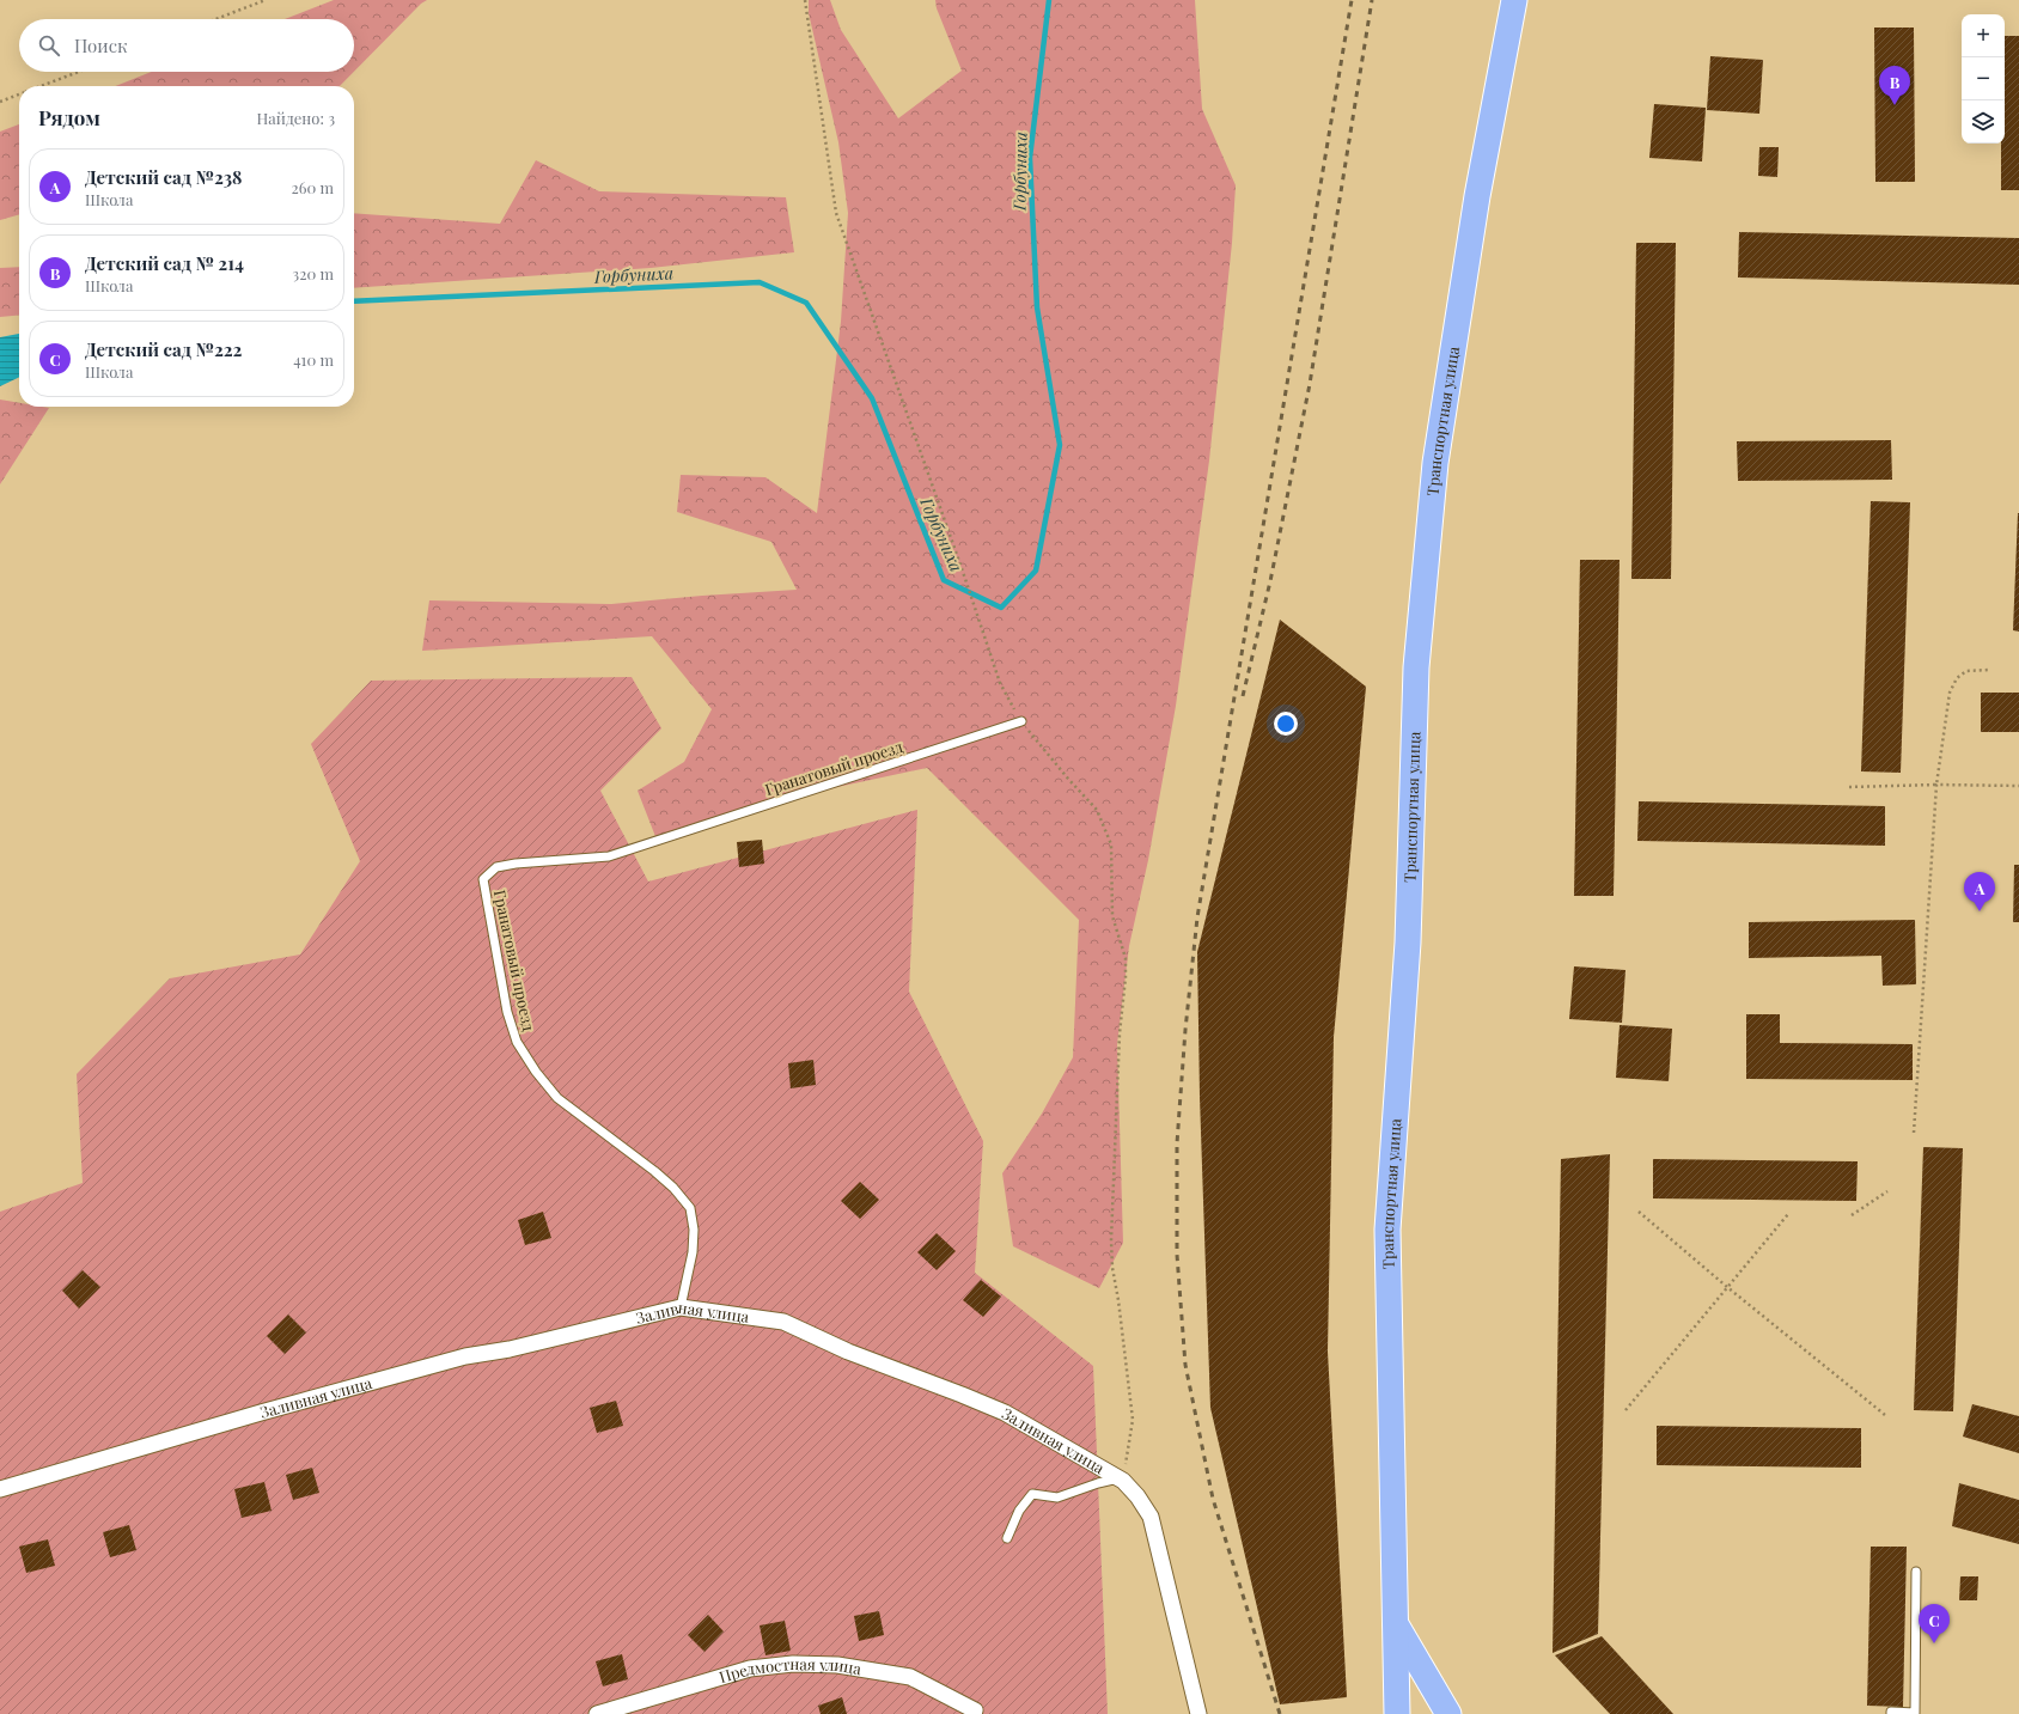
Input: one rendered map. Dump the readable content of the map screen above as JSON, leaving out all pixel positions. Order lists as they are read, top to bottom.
{
  "streets": {
    "main road": ["Транспортная улица"],
    "street": ["Заливная улица", "Предмостная улица"],
    "lane": ["Гранатовый проезд"]
  },
  "crossings": [
    ["Гранатовый проезд", "Заливная улица"]
  ],
  "water": ["Горбуниха"],
  "page": {
    "map_buttons": ["+", "−"],
    "search": "Поиск",
    "pins": ["B", "A", "C"],
    "heading": ["Рядом", "Найдено: 3"],
    "list": [
      {
        "mark": "A",
        "name": "Детский сад №238",
        "note": "Школа",
        "value": "260 m"
      },
      {
        "mark": "B",
        "name": "Детский сад № 214",
        "note": "Школа",
        "value": "320 m"
      },
      {
        "mark": "C",
        "name": "Детский сад №222",
        "note": "Школа",
        "value": "410 m"
      }
    ]
  }
}
